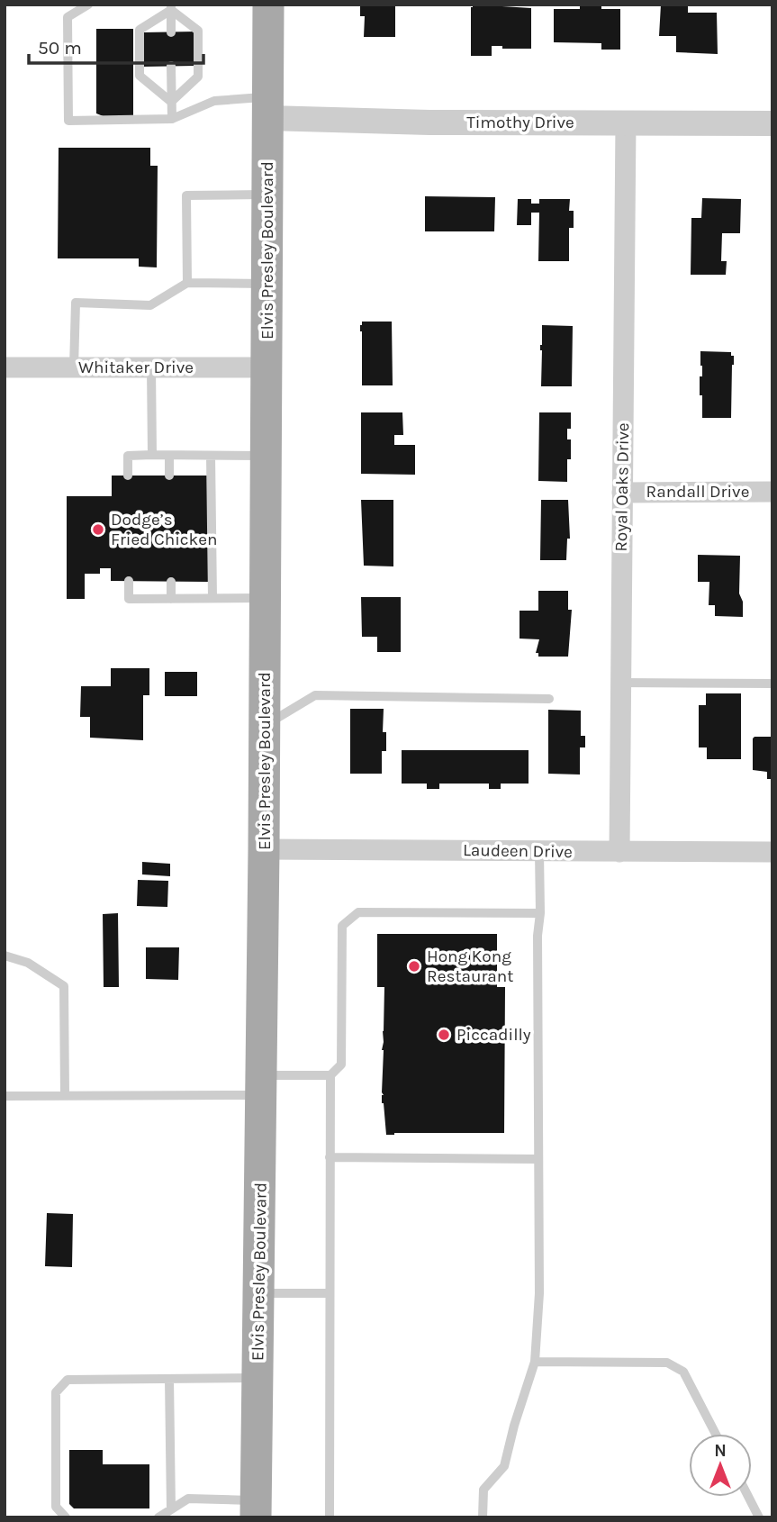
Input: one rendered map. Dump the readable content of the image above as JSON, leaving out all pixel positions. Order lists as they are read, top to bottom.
{
  "streets": {
    "main road": ["Elvis Presley Boulevard"],
    "street": [
      "Timothy Drive",
      "Whitaker Drive",
      "Royal Oaks Drive",
      "Randall Drive",
      "Laudeen Drive"
    ]
  },
  "crossings": [
    ["Timothy Drive", "Elvis Presley Boulevard"],
    ["Timothy Drive", "Royal Oaks Drive"],
    ["Elvis Presley Boulevard", "Whitaker Drive"],
    ["Elvis Presley Boulevard", "Laudeen Drive"],
    ["Royal Oaks Drive", "Randall Drive"],
    ["Royal Oaks Drive", "Laudeen Drive"]
  ],
  "places": ["Dodge’s Fried Chicken", "Hong Kong Restaurant", "Piccadilly"],
  "scale_bar": "50 m",
  "north": "top"
}
